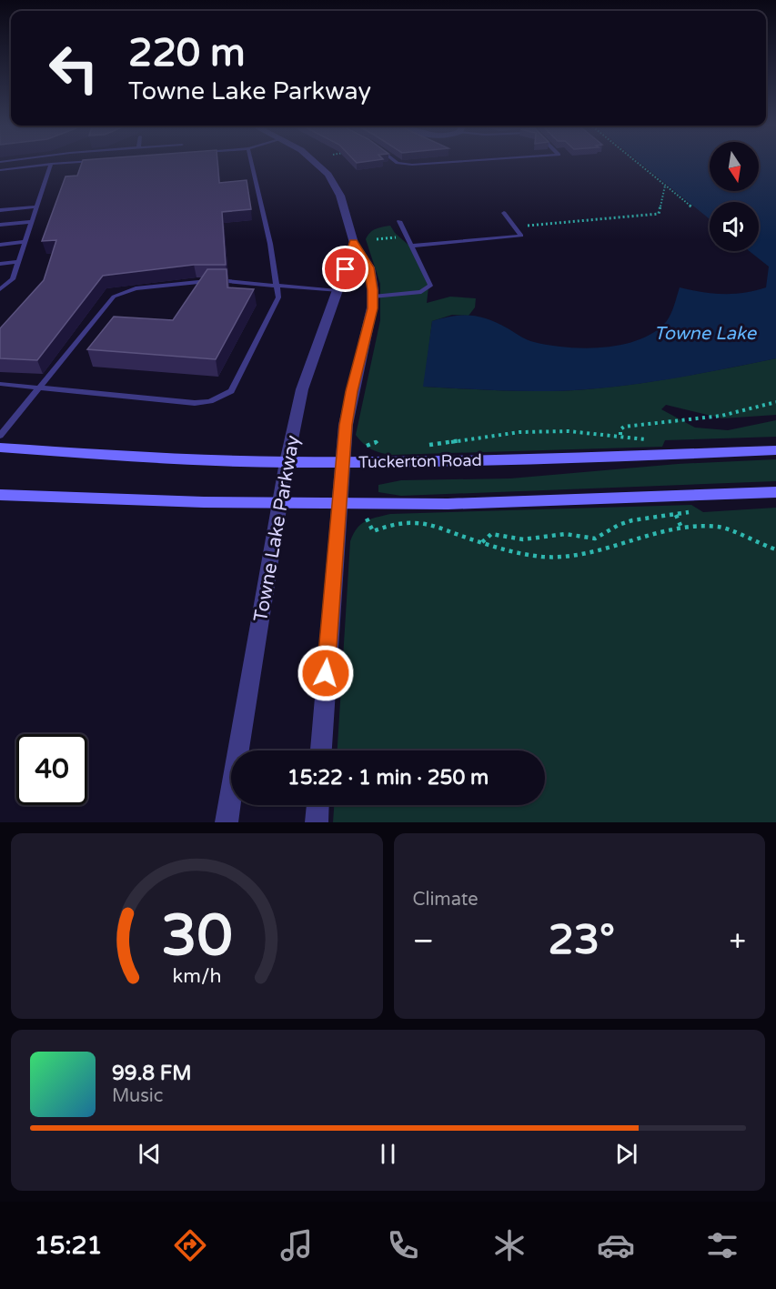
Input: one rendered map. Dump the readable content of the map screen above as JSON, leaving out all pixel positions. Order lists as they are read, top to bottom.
{
  "streets": {
    "main road": ["Tuckerton Road"],
    "street": ["Towne Lake Parkway"]
  },
  "crossings": [
    ["Tuckerton Road", "Towne Lake Parkway"]
  ],
  "water": ["Towne Lake"],
  "north": "bottom",
  "page": {
    "turn": ["220 m", "Towne Lake Parkway"],
    "limit": "40",
    "trip": "15:22 · 1 min · 250 m",
    "tile": "Climate",
    "heat": ["−", "23°", "+"],
    "song": ["99.8 FM", "Music"],
    "tabs": "15:21",
    "gauge": ["30", "km/h"]
  }
}
